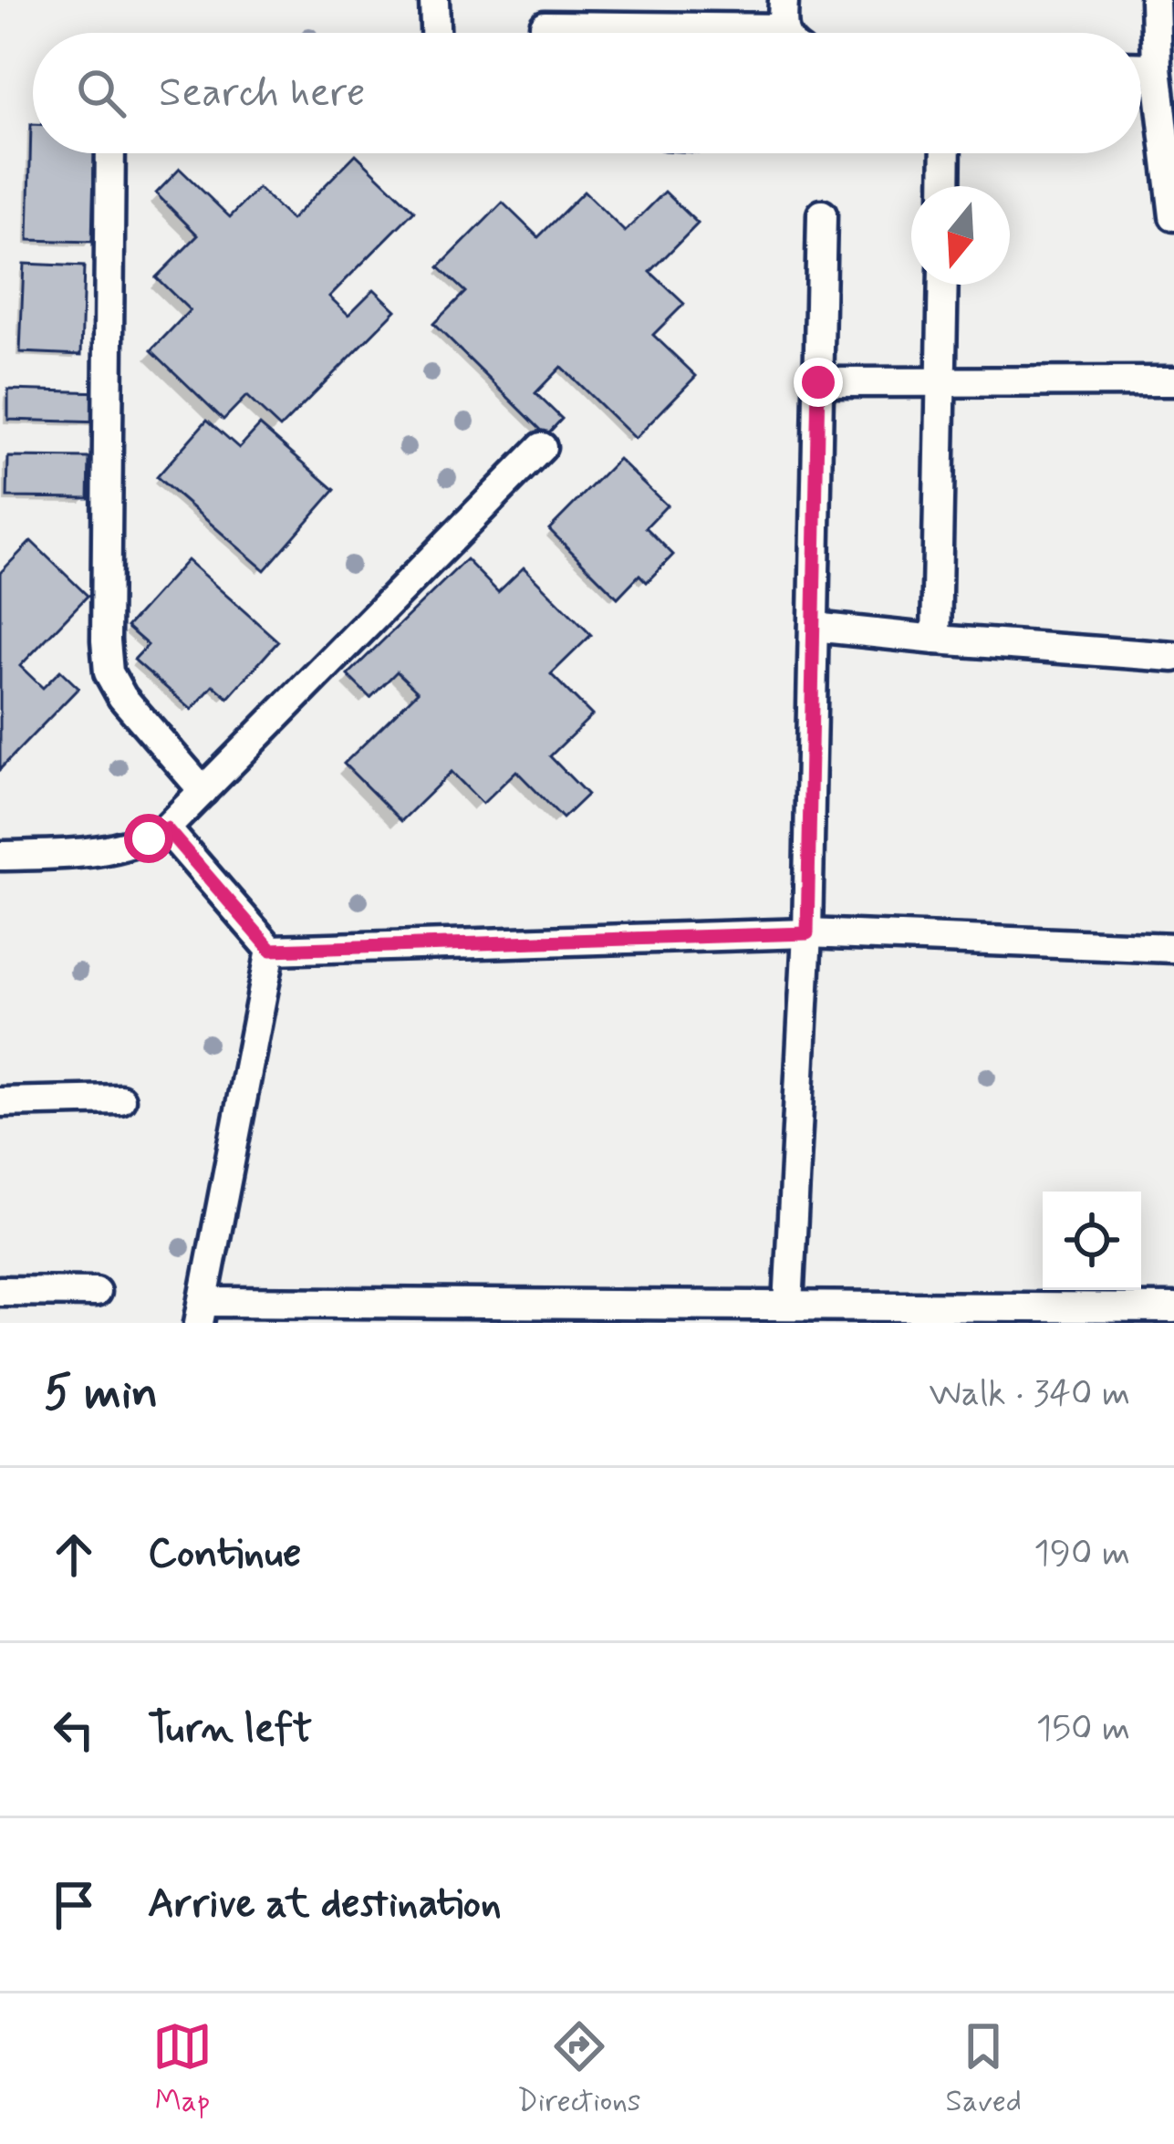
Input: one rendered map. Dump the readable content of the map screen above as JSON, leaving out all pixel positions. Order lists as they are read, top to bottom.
{
  "north": "bottom",
  "page": {
    "search": "Search here",
    "heading": ["5 min", "Walk · 340 m"],
    "list": [
      ["Continue", "190 m"],
      ["Turn left", "150 m"],
      "Arrive at destination"
    ],
    "nav": ["Map", "Directions", "Saved"]
  }
}
